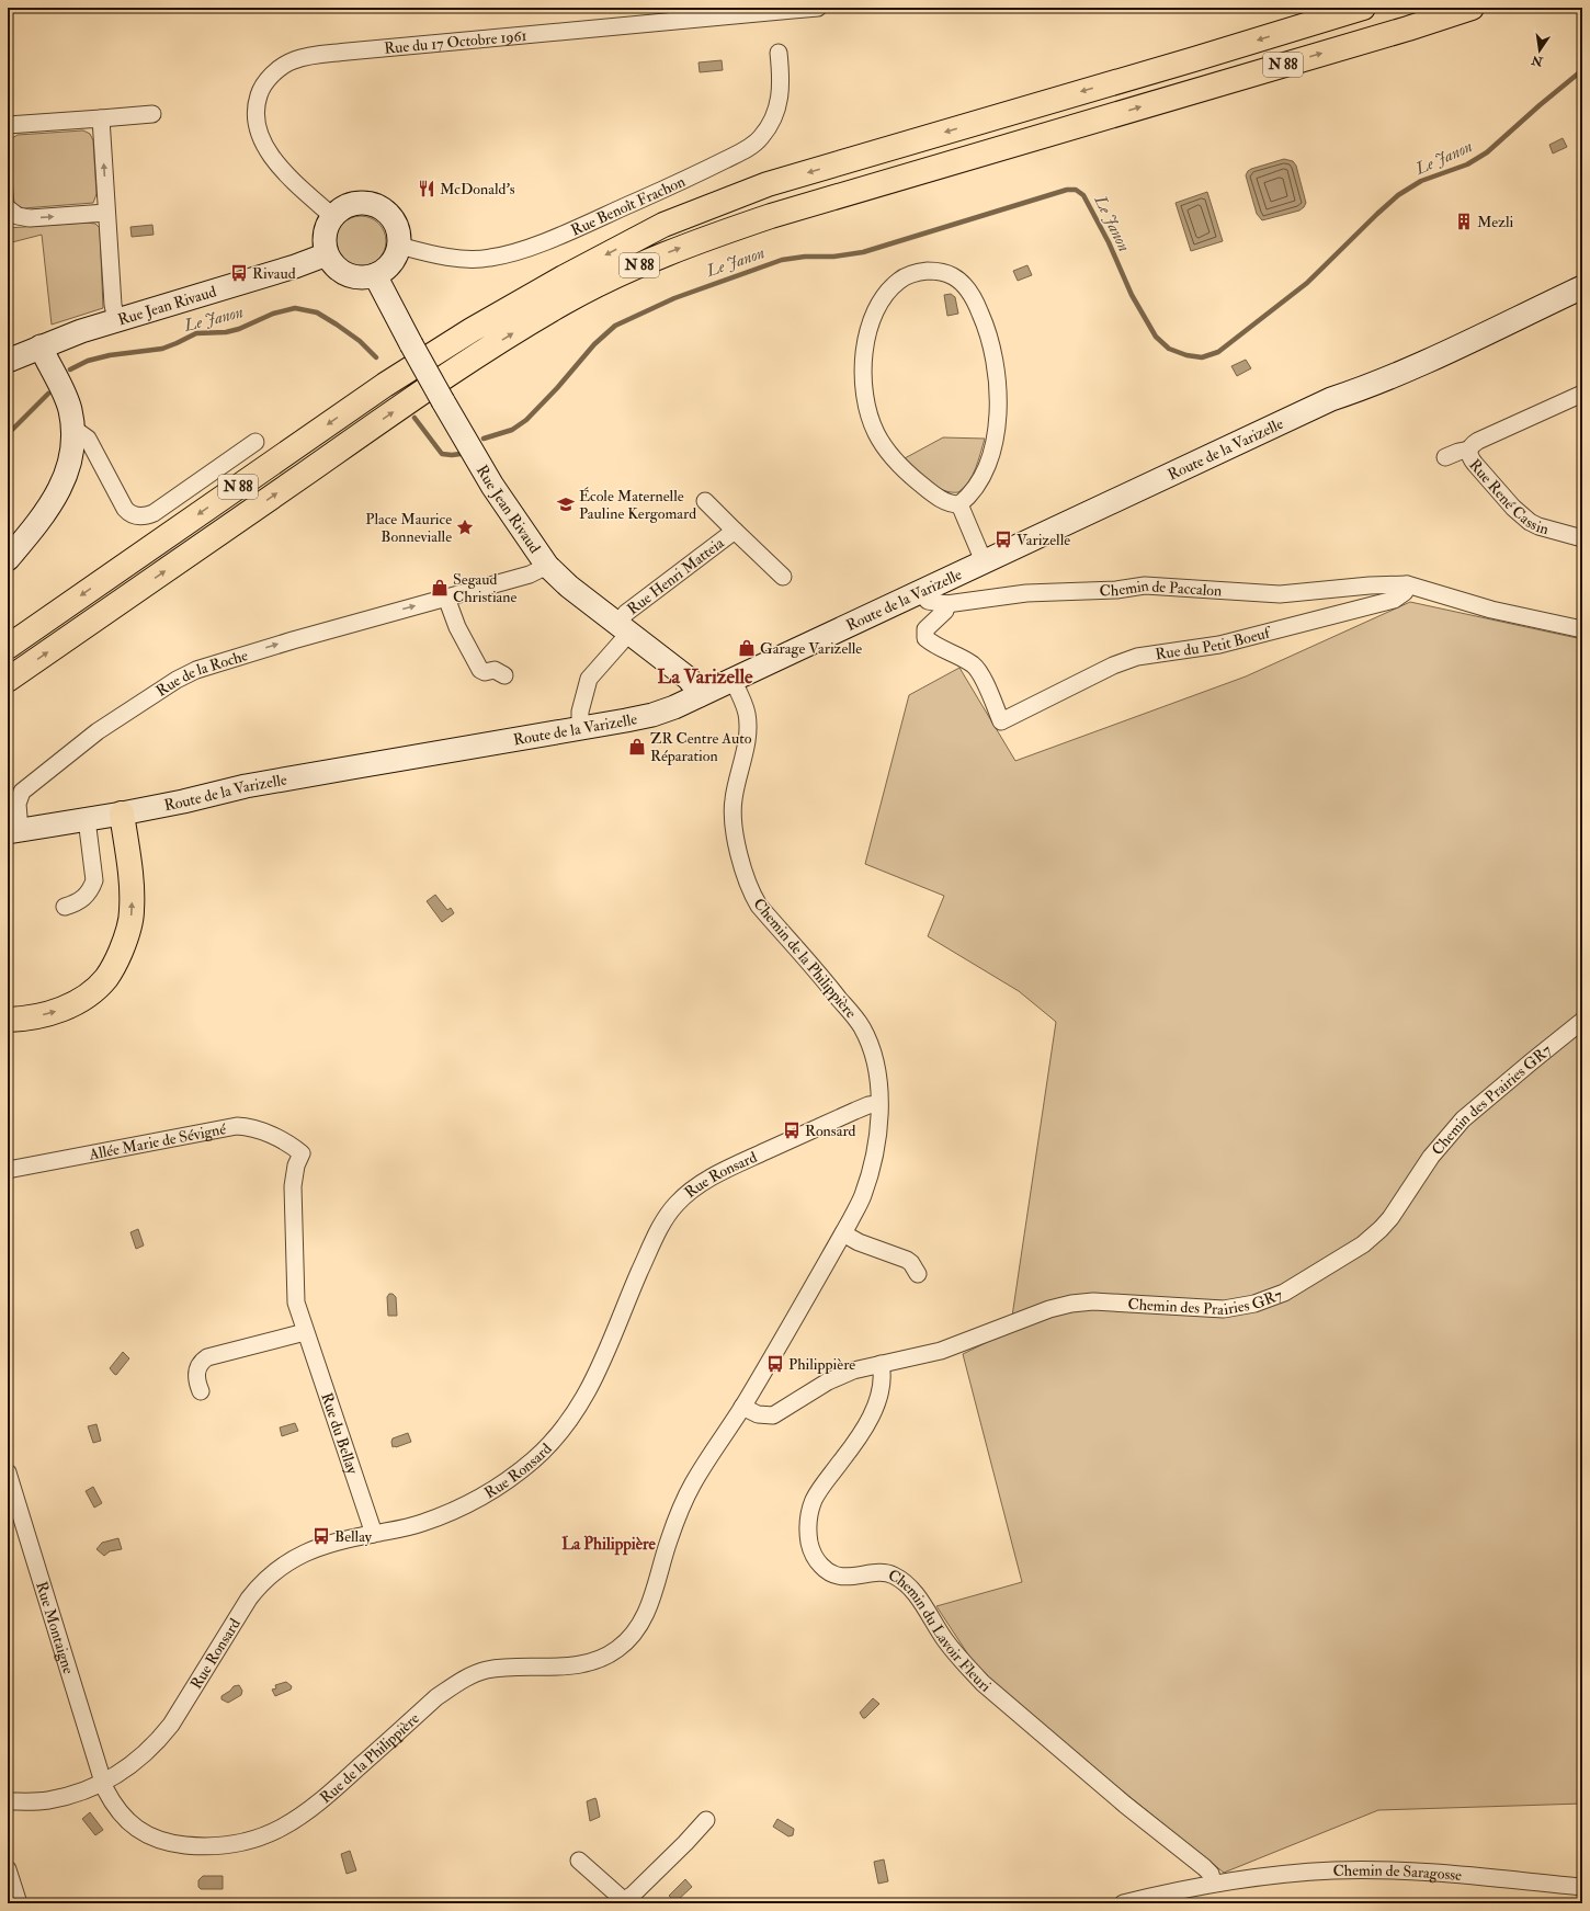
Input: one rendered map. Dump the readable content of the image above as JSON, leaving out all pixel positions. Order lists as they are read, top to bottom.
{
  "streets": {
    "highway": ["N 88"],
    "main road": ["Rue Jean Rivaud", "Route de la Varizelle"],
    "street": [
      "Rue du 17 Octobre 1961",
      "Rue Benoît Frachon",
      "Rue René Cassin",
      "Rue Henri Matteia",
      "Chemin de Paccalon",
      "Rue du Petit Boeuf",
      "Rue de la Roche",
      "Chemin de la Philippière",
      "Chemin des Prairies GR7",
      "Allée Marie de Sévigné",
      "Rue Ronsard",
      "Rue du Bellay",
      "Rue Montaigne",
      "Chemin du Lavoir Fleuri",
      "Rue de la Philippière",
      "Chemin de Saragosse"
    ]
  },
  "crossings": [
    ["Rue du 17 Octobre 1961", "Rue Benoît Frachon"],
    ["Rue du 17 Octobre 1961", "Rue Jean Rivaud"],
    ["Rue Benoît Frachon", "Rue Jean Rivaud"],
    ["Rue Jean Rivaud", "Route de la Varizelle"],
    ["Rue Jean Rivaud", "Rue Henri Matteia"],
    ["Route de la Varizelle", "Rue Henri Matteia"],
    ["Route de la Varizelle", "Chemin de Paccalon"],
    ["Route de la Varizelle", "Rue de la Roche"],
    ["Route de la Varizelle", "Chemin de la Philippière"],
    ["Chemin de Paccalon", "Rue du Petit Boeuf"],
    ["Chemin de la Philippière", "Chemin des Prairies GR7"],
    ["Chemin de la Philippière", "Rue Ronsard"],
    ["Chemin de la Philippière", "Rue de la Philippière"],
    ["Chemin des Prairies GR7", "Chemin du Lavoir Fleuri"],
    ["Chemin des Prairies GR7", "Rue de la Philippière"],
    ["Allée Marie de Sévigné", "Rue du Bellay"],
    ["Rue Ronsard", "Rue du Bellay"],
    ["Rue Ronsard", "Rue Montaigne"],
    ["Rue Ronsard", "Rue de la Philippière"],
    ["Rue Montaigne", "Rue de la Philippière"],
    ["Chemin du Lavoir Fleuri", "Chemin de Saragosse"]
  ],
  "one_way": ["Rue de la Roche"],
  "districts": ["La Varizelle", "La Philippière"],
  "water": ["Le Janon"],
  "places": {
    "restaurant": ["McDonald's"],
    "building": ["Mezli"],
    "bus stop": [
      "Rivaud",
      "Varizelle",
      "Ronsard",
      "Philippière",
      "Bellay"
    ],
    "school or university": ["École Maternelle Pauline Kergomard"],
    "place": ["Place Maurice Bonnevialle"],
    "shop": ["Segaud Christiane", "Garage Varizelle", "ZR Centre Auto Réparation"]
  },
  "north": "bottom"
}
